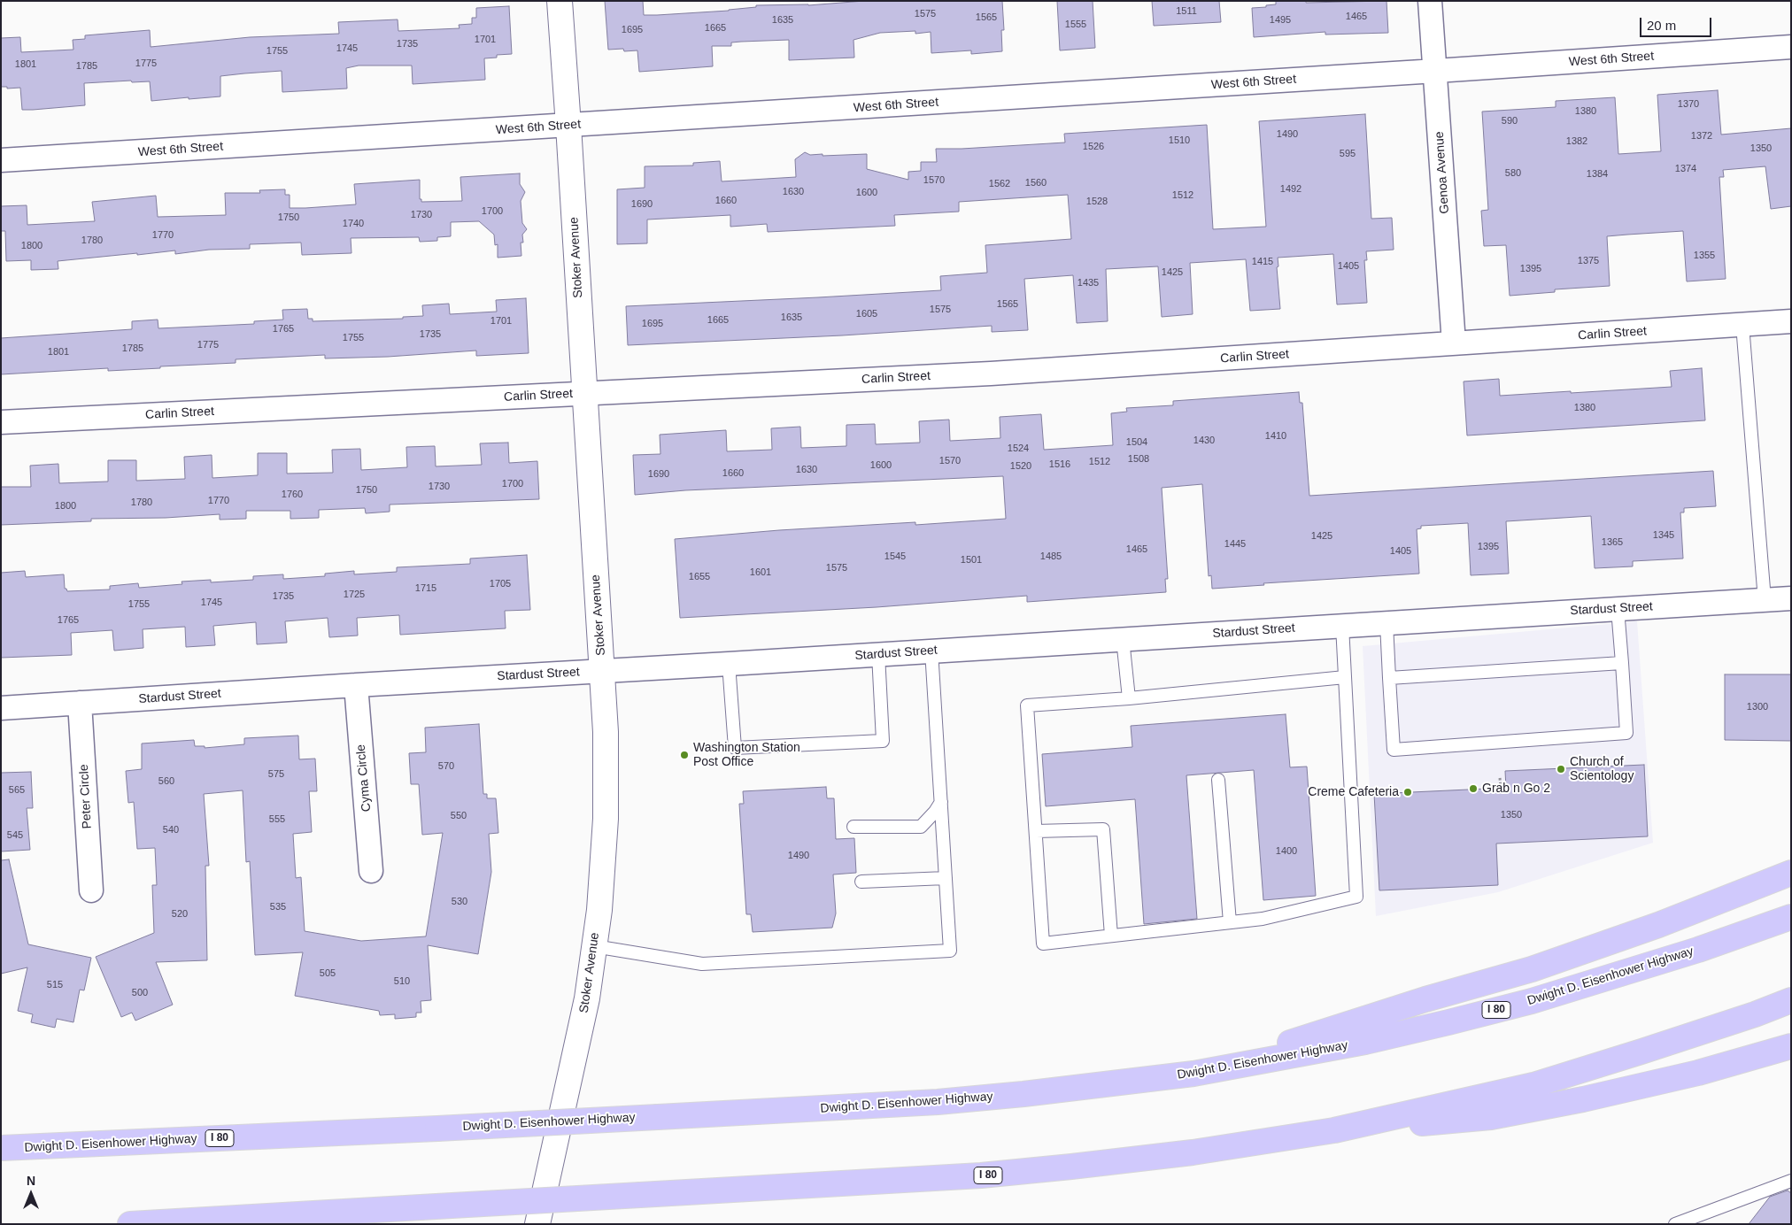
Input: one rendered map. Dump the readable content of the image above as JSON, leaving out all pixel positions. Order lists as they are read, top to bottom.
{
  "streets": {
    "highway": ["Dwight D. Eisenhower Highway", "I 80"],
    "street": [
      "West 6th Street",
      "Genoa Avenue",
      "Stoker Avenue",
      "Carlin Street",
      "Stardust Street",
      "Cyma Circle",
      "Peter Circle"
    ]
  },
  "crossings": [
    ["West 6th Street", "Genoa Avenue"],
    ["West 6th Street", "Stoker Avenue"],
    ["Genoa Avenue", "Carlin Street"],
    ["Stoker Avenue", "Carlin Street"],
    ["Stoker Avenue", "Stardust Street"],
    ["Stardust Street", "Cyma Circle"],
    ["Stardust Street", "Peter Circle"]
  ],
  "places": [
    "Washington Station Post Office",
    "Church of Scientology",
    "Grab n Go 2",
    "Creme Cafeteria"
  ],
  "house_numbers": [
    "1511",
    "1575",
    "1465",
    "1565",
    "1635",
    "1495",
    "1555",
    "1665",
    "1695",
    "1701",
    "1735",
    "1745",
    "1755",
    "1775",
    "1801",
    "1785",
    "1370",
    "1380",
    "590",
    "1490",
    "1372",
    "1510",
    "1382",
    "1526",
    "1350",
    "595",
    "1374",
    "580",
    "1384",
    "1570",
    "1560",
    "1562",
    "1492",
    "1630",
    "1600",
    "1512",
    "1660",
    "1528",
    "1690",
    "1700",
    "1730",
    "1750",
    "1740",
    "1770",
    "1780",
    "1800",
    "1355",
    "1375",
    "1415",
    "1405",
    "1395",
    "1425",
    "1435",
    "1565",
    "1575",
    "1605",
    "1635",
    "1665",
    "1701",
    "1695",
    "1765",
    "1735",
    "1755",
    "1775",
    "1785",
    "1801",
    "1380",
    "1410",
    "1430",
    "1504",
    "1524",
    "1508",
    "1570",
    "1512",
    "1516",
    "1600",
    "1520",
    "1630",
    "1660",
    "1690",
    "1700",
    "1730",
    "1750",
    "1760",
    "1770",
    "1780",
    "1800",
    "1345",
    "1425",
    "1365",
    "1445",
    "1395",
    "1465",
    "1405",
    "1545",
    "1485",
    "1501",
    "1575",
    "1601",
    "1655",
    "1705",
    "1715",
    "1725",
    "1735",
    "1745",
    "1755",
    "1765",
    "1300",
    "570",
    "575",
    "560",
    "565",
    "1350",
    "550",
    "555",
    "540",
    "545",
    "1400",
    "1490",
    "530",
    "535",
    "520",
    "505",
    "510",
    "515",
    "500"
  ],
  "scale_bar": "20 m",
  "north": "top"
}
